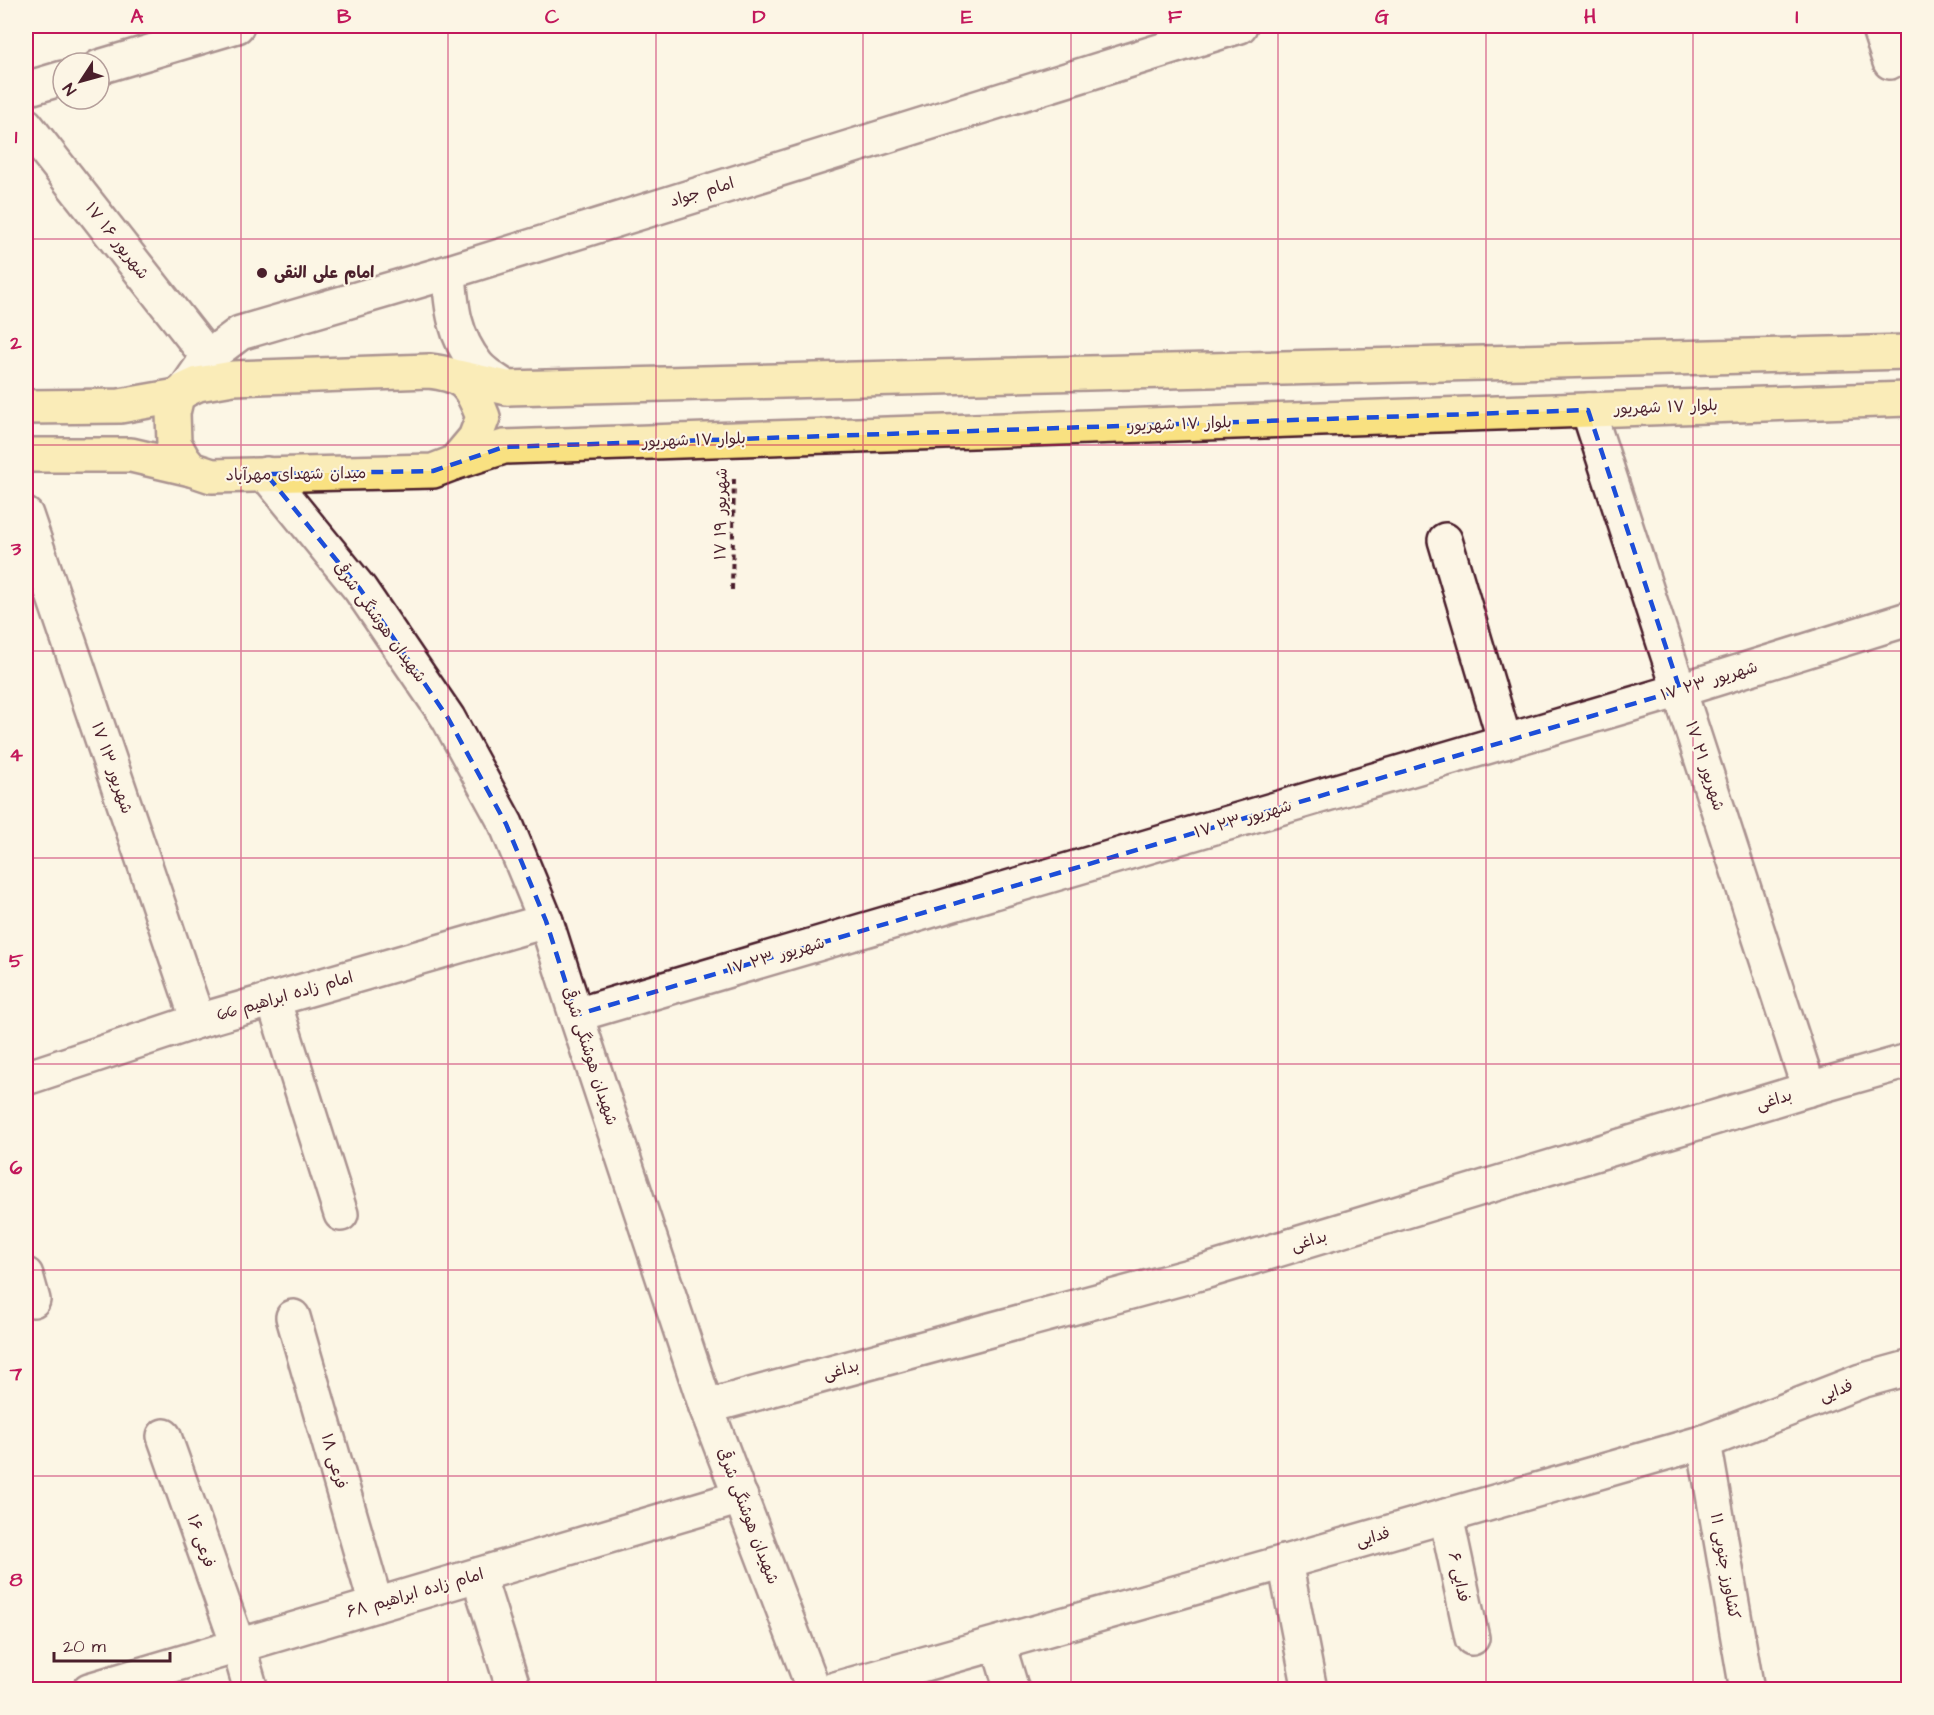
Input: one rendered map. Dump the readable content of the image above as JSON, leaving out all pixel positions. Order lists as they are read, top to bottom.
{
  "streets": {
    "main road": ["بلوار ۱۷ شهریور", "میدان شهدای مهرآباد"],
    "street": [
      "امام جواد",
      "۱۷ شهریور ۱۶",
      "شهیدان هوشنگی شرقی",
      "۱۷ شهریور ۲۳",
      "۱۷ شهریور ۲۱",
      "۱۷ شهریور ۱۳",
      "امام زاده ابراهیم 66",
      "بداغی",
      "فدایی",
      "فرعی ۱۸",
      "فرعی ۱۶",
      "کشاورز جنوبی ۱۱",
      "فدایی ۶",
      "امام زاده ابراهیم ۶۸"
    ],
    "path": ["۱۷ شهریور ۱۹"]
  },
  "crossings": [
    ["امام جواد", "۱۷ شهریور ۱۶"],
    ["بلوار ۱۷ شهریور", "میدان شهدای مهرآباد"],
    ["بلوار ۱۷ شهریور", "۱۷ شهریور ۱۹"],
    ["بلوار ۱۷ شهریور", "۱۷ شهریور ۲۱"],
    ["میدان شهدای مهرآباد", "شهیدان هوشنگی شرقی"],
    ["شهیدان هوشنگی شرقی", "۱۷ شهریور ۲۳"],
    ["شهیدان هوشنگی شرقی", "امام زاده ابراهیم 66"],
    ["شهیدان هوشنگی شرقی", "بداغی"],
    ["شهیدان هوشنگی شرقی", "امام زاده ابراهیم ۶۸"],
    ["۱۷ شهریور ۲۳", "۱۷ شهریور ۲۱"],
    ["۱۷ شهریور ۲۱", "بداغی"],
    ["۱۷ شهریور ۱۳", "امام زاده ابراهیم 66"],
    ["فدایی", "کشاورز جنوبی ۱۱"],
    ["فدایی", "فدایی ۶"],
    ["فرعی ۱۸", "امام زاده ابراهیم ۶۸"],
    ["فرعی ۱۶", "امام زاده ابراهیم ۶۸"]
  ],
  "places": ["امام علی النقی"],
  "scale_bar": "20 m",
  "north": "bottom left",
  "grid": {
    "columns": [
      "A",
      "B",
      "C",
      "D",
      "E",
      "F",
      "G",
      "H",
      "I"
    ],
    "rows": [
      "1",
      "2",
      "3",
      "4",
      "5",
      "6",
      "7",
      "8"
    ]
  }
}
